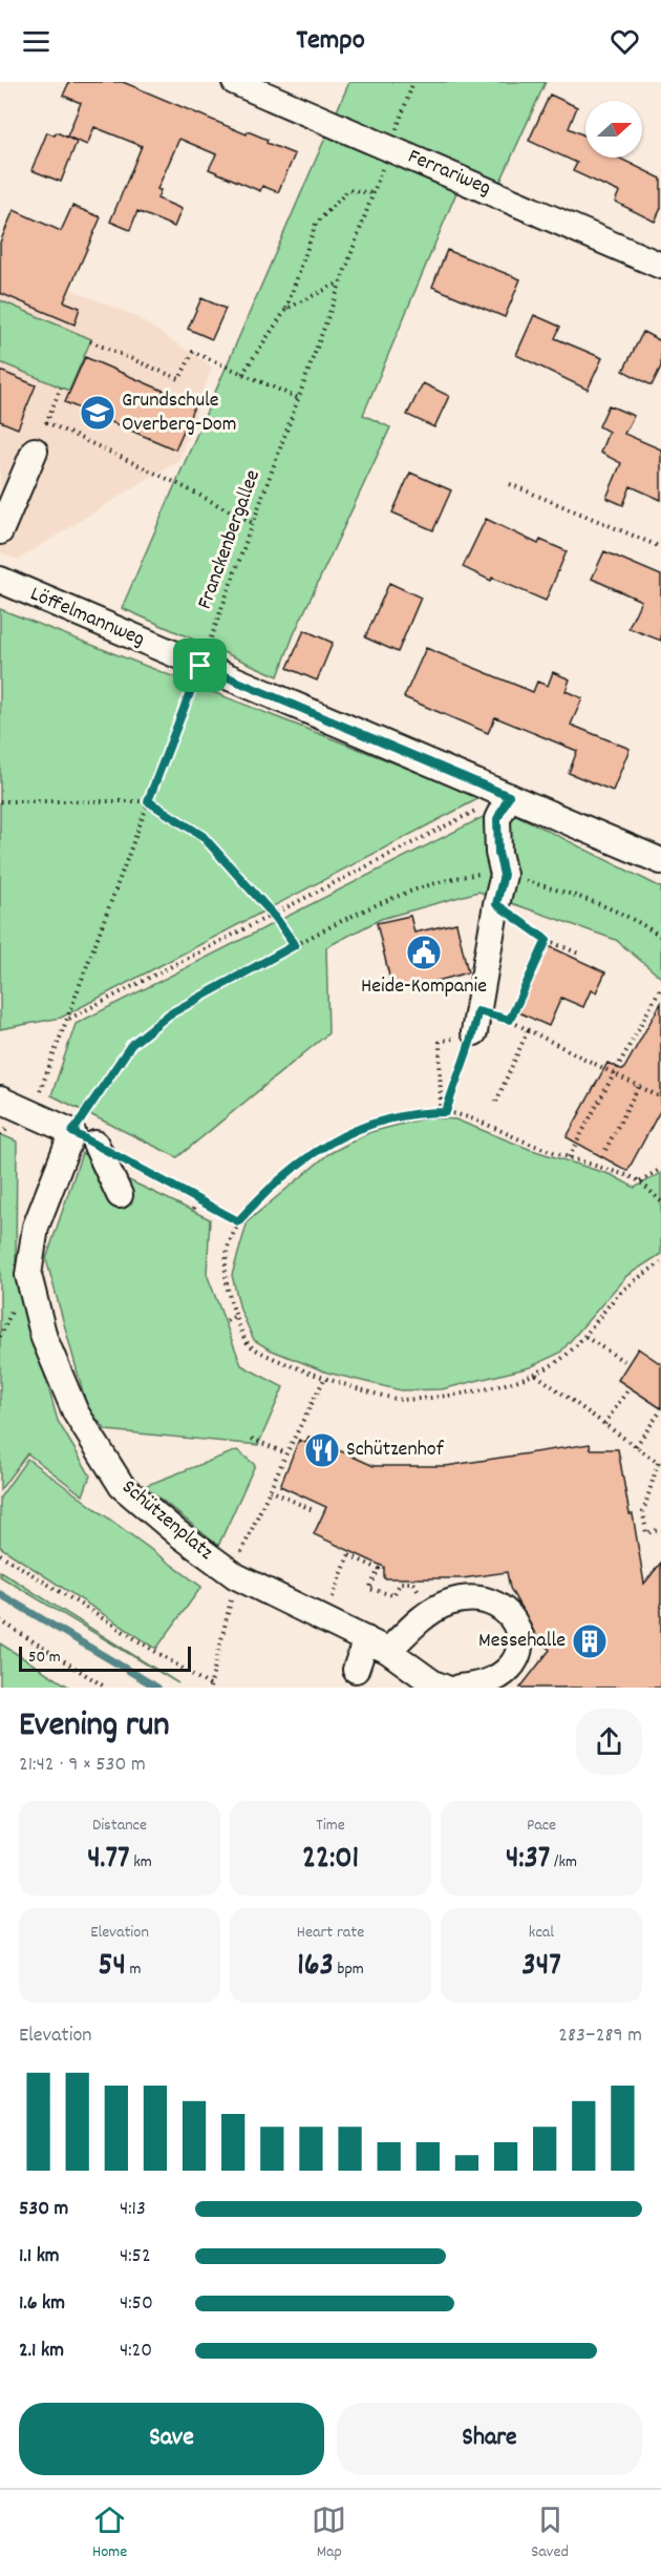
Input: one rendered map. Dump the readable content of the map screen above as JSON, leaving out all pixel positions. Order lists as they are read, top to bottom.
{
  "streets": {
    "street": ["Ferrariweg", "Löffelmannweg", "Schützenplatz"],
    "path": ["Franckenbergallee"]
  },
  "crossings": [
    ["Ferrariweg", "Franckenbergallee"],
    ["Franckenbergallee", "Löffelmannweg"]
  ],
  "places": {
    "school or university": ["Grundschule Overberg-Dom"],
    "public building": ["Heide-Kompanie"],
    "restaurant": ["Schützenhof"],
    "building": ["Messehalle"]
  },
  "scale_bar": "50 m",
  "north": "right",
  "page": {
    "header": "Tempo",
    "scale": "50 m",
    "heading": ["Evening run", "21:42 · 9 × 530 m"],
    "stats": [
      ["Distance", "4.77 km"],
      ["Time", "22:01"],
      ["Pace", "4:37 /km"],
      ["Elevation", "54 m"],
      ["Heart rate", "163 bpm"],
      ["kcal", "347"]
    ],
    "chart": ["Elevation", "283–289 m"],
    "list": [
      {
        "name": "530 m",
        "note": "4:13"
      },
      {
        "name": "1.1 km",
        "note": "4:52"
      },
      {
        "name": "1.6 km",
        "note": "4:50"
      },
      {
        "name": "2.1 km",
        "note": "4:20"
      }
    ],
    "buttons": ["Save", "Share"],
    "tabs": ["Home", "Map", "Saved"]
  }
}
